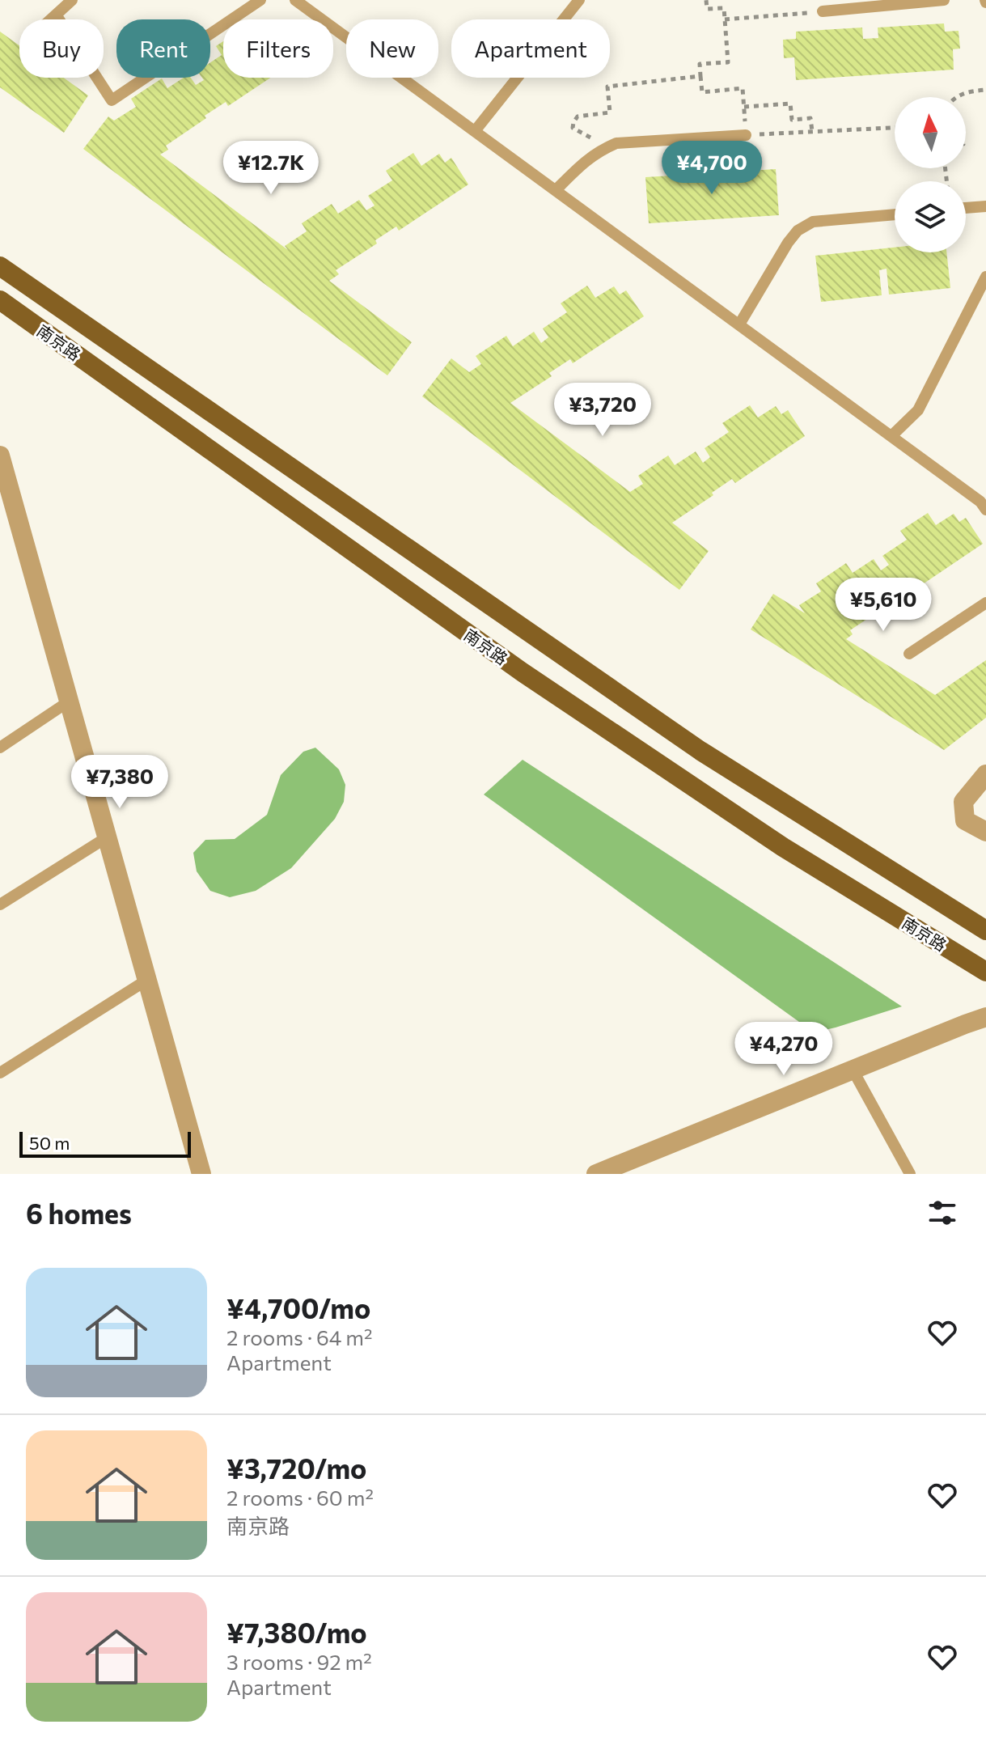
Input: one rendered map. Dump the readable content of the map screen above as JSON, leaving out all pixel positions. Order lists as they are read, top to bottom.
{
  "streets": {
    "main road": ["南京路"]
  },
  "scale_bar": "50 m",
  "north": "top",
  "page": {
    "chip": [
      "Buy",
      "Rent",
      "Filters",
      "New",
      "Apartment"
    ],
    "price": [
      "¥12.7K",
      "¥4,700",
      "¥3,720",
      "¥5,610",
      "¥7,380",
      "¥4,270"
    ],
    "scale": "50 m",
    "heading": "6 homes",
    "list": [
      {
        "name": "¥4,700/mo",
        "note": "2 rooms · 64 m² · Apartment"
      },
      {
        "name": "¥3,720/mo",
        "note": "2 rooms · 60 m² · 南京路"
      },
      {
        "name": "¥7,380/mo",
        "note": "3 rooms · 92 m² · Apartment"
      }
    ]
  }
}
